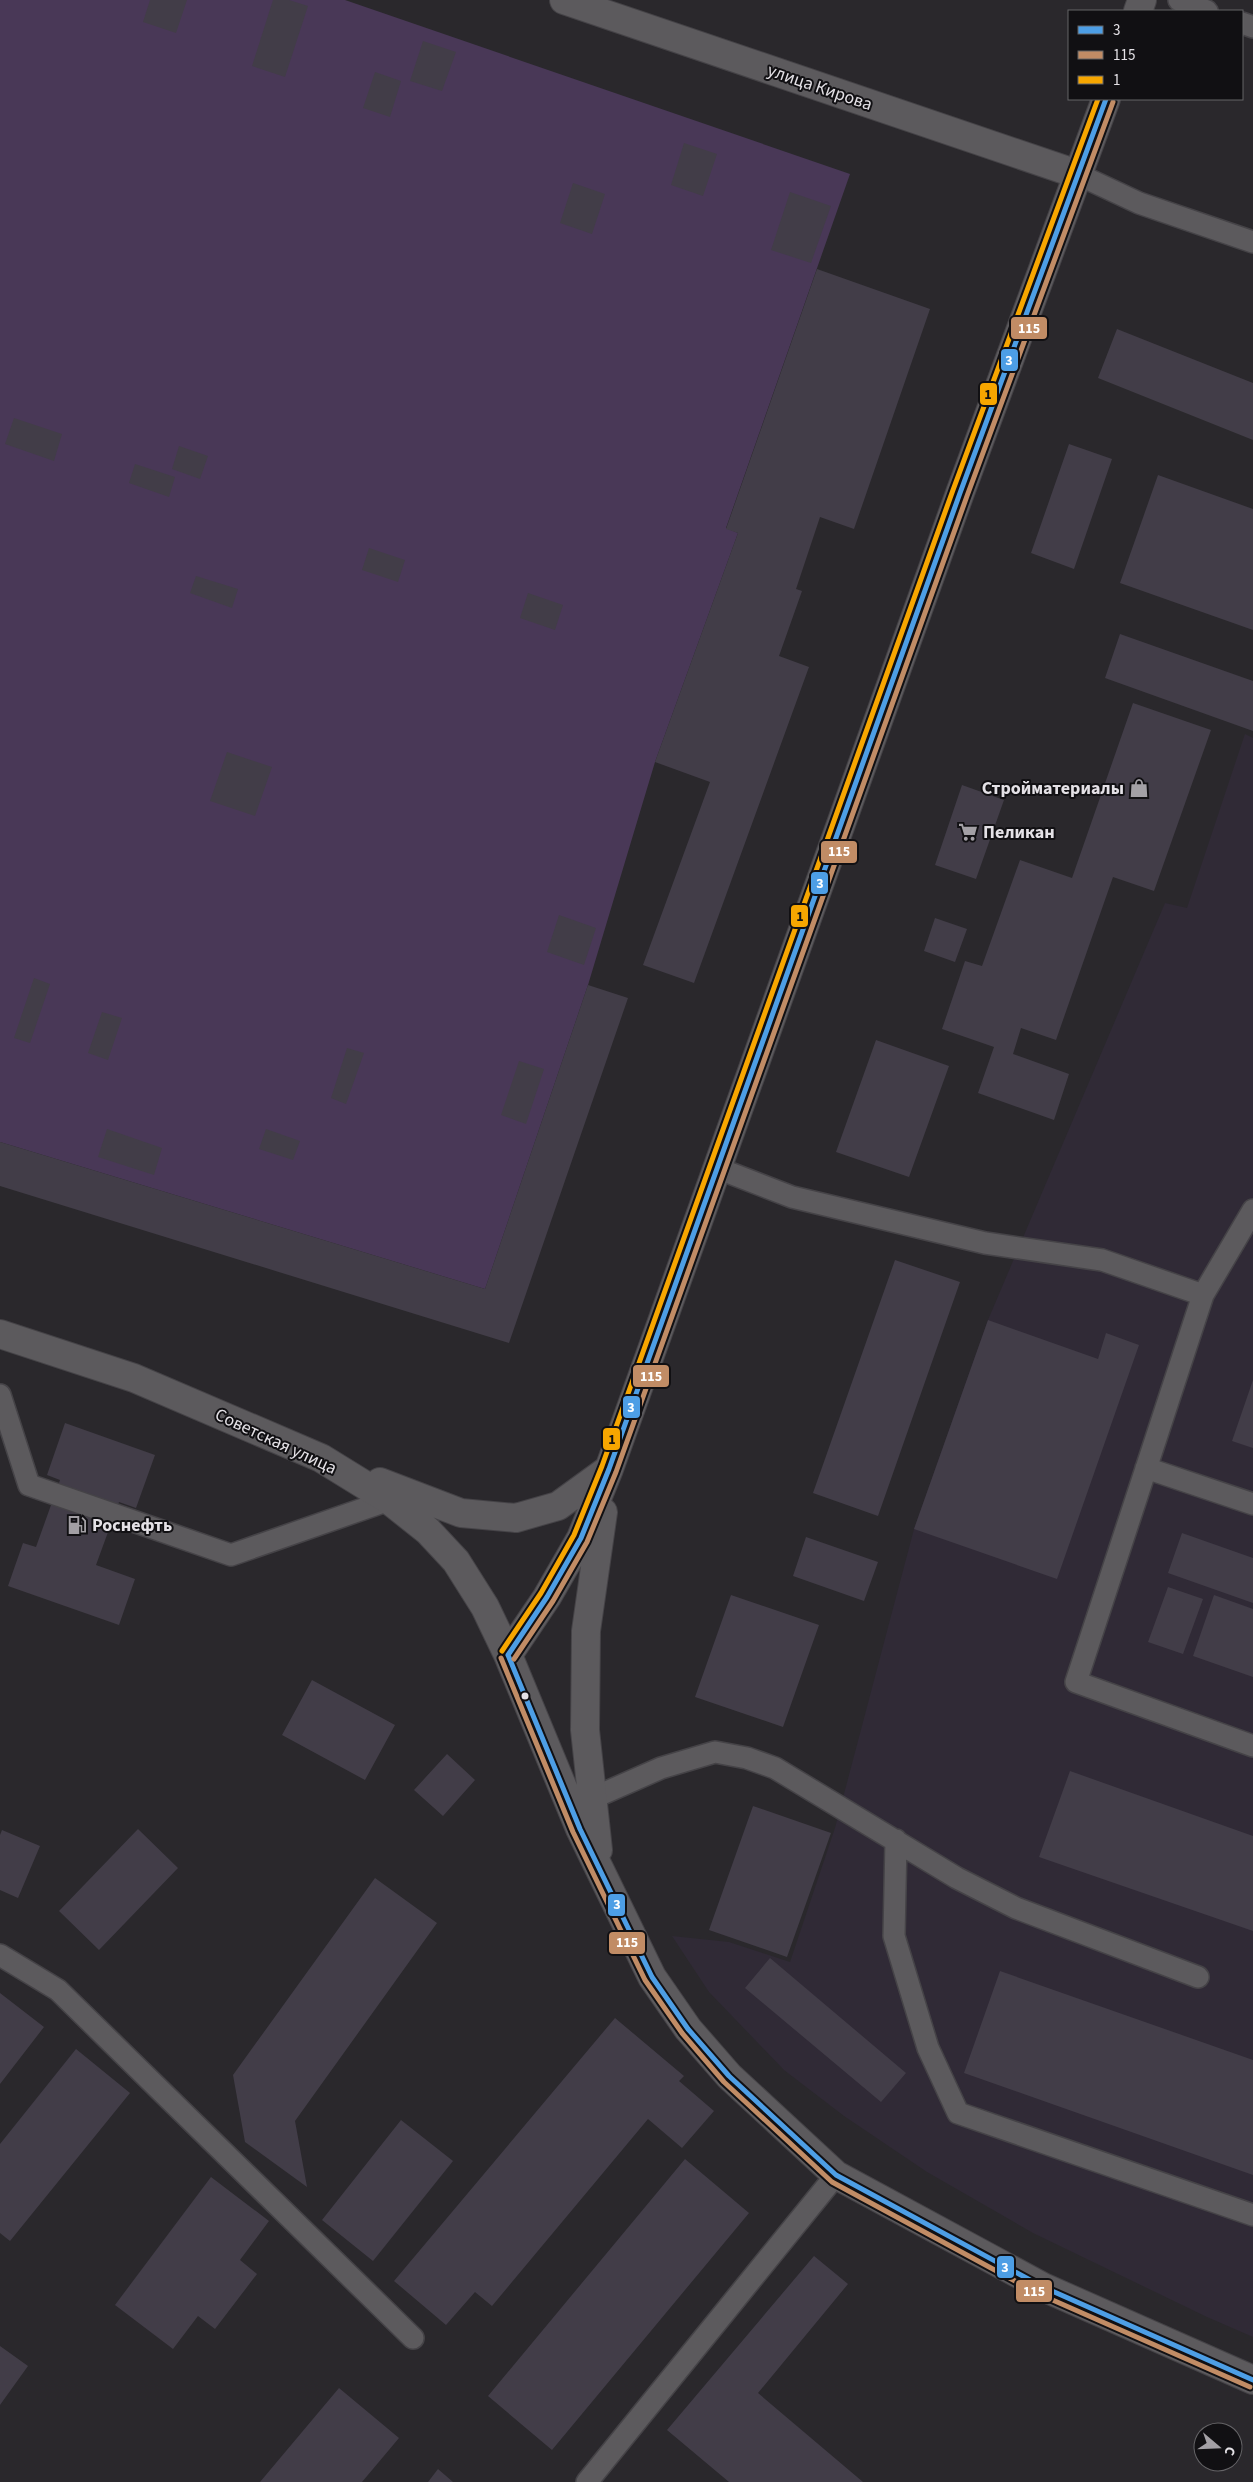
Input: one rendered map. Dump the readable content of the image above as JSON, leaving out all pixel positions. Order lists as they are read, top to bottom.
{
  "streets": {
    "street": ["улица Кирова", "Советская улица"]
  },
  "places": {
    "shop": ["Стройматериалы"],
    "supermarket": ["Пеликан"],
    "fuel station": ["Роснефть"]
  },
  "lines": ["transit line 3", "transit line 1", "transit line 115"],
  "legend": ["3", "115", "1"],
  "north": "right"
}
